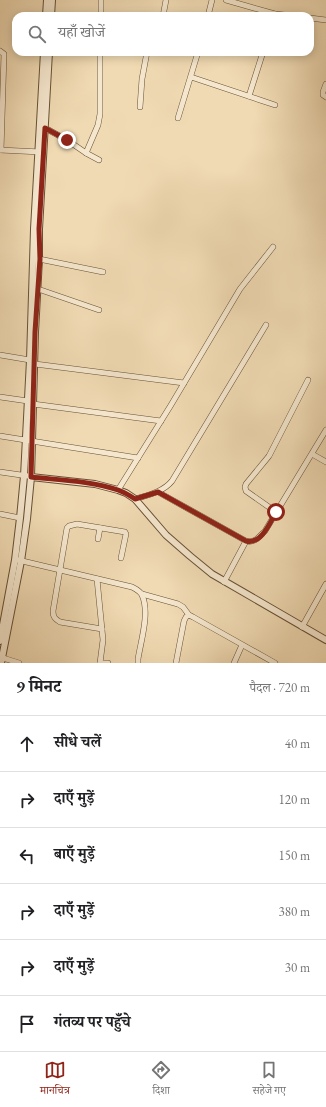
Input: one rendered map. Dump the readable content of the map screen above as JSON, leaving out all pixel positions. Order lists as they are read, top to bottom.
{
  "page": {
    "search": "यहाँ खोजें",
    "heading": ["9 मिनट", "पैदल · 720 m"],
    "list": [
      ["सीधे चलें", "40 m"],
      ["दाएँ मुड़ें", "120 m"],
      ["बाएँ मुड़ें", "150 m"],
      ["दाएँ मुड़ें", "380 m"],
      ["दाएँ मुड़ें", "30 m"],
      "गंतव्य पर पहुँचे"
    ],
    "nav": ["मानचित्र", "दिशा", "सहेजे गए"]
  }
}
